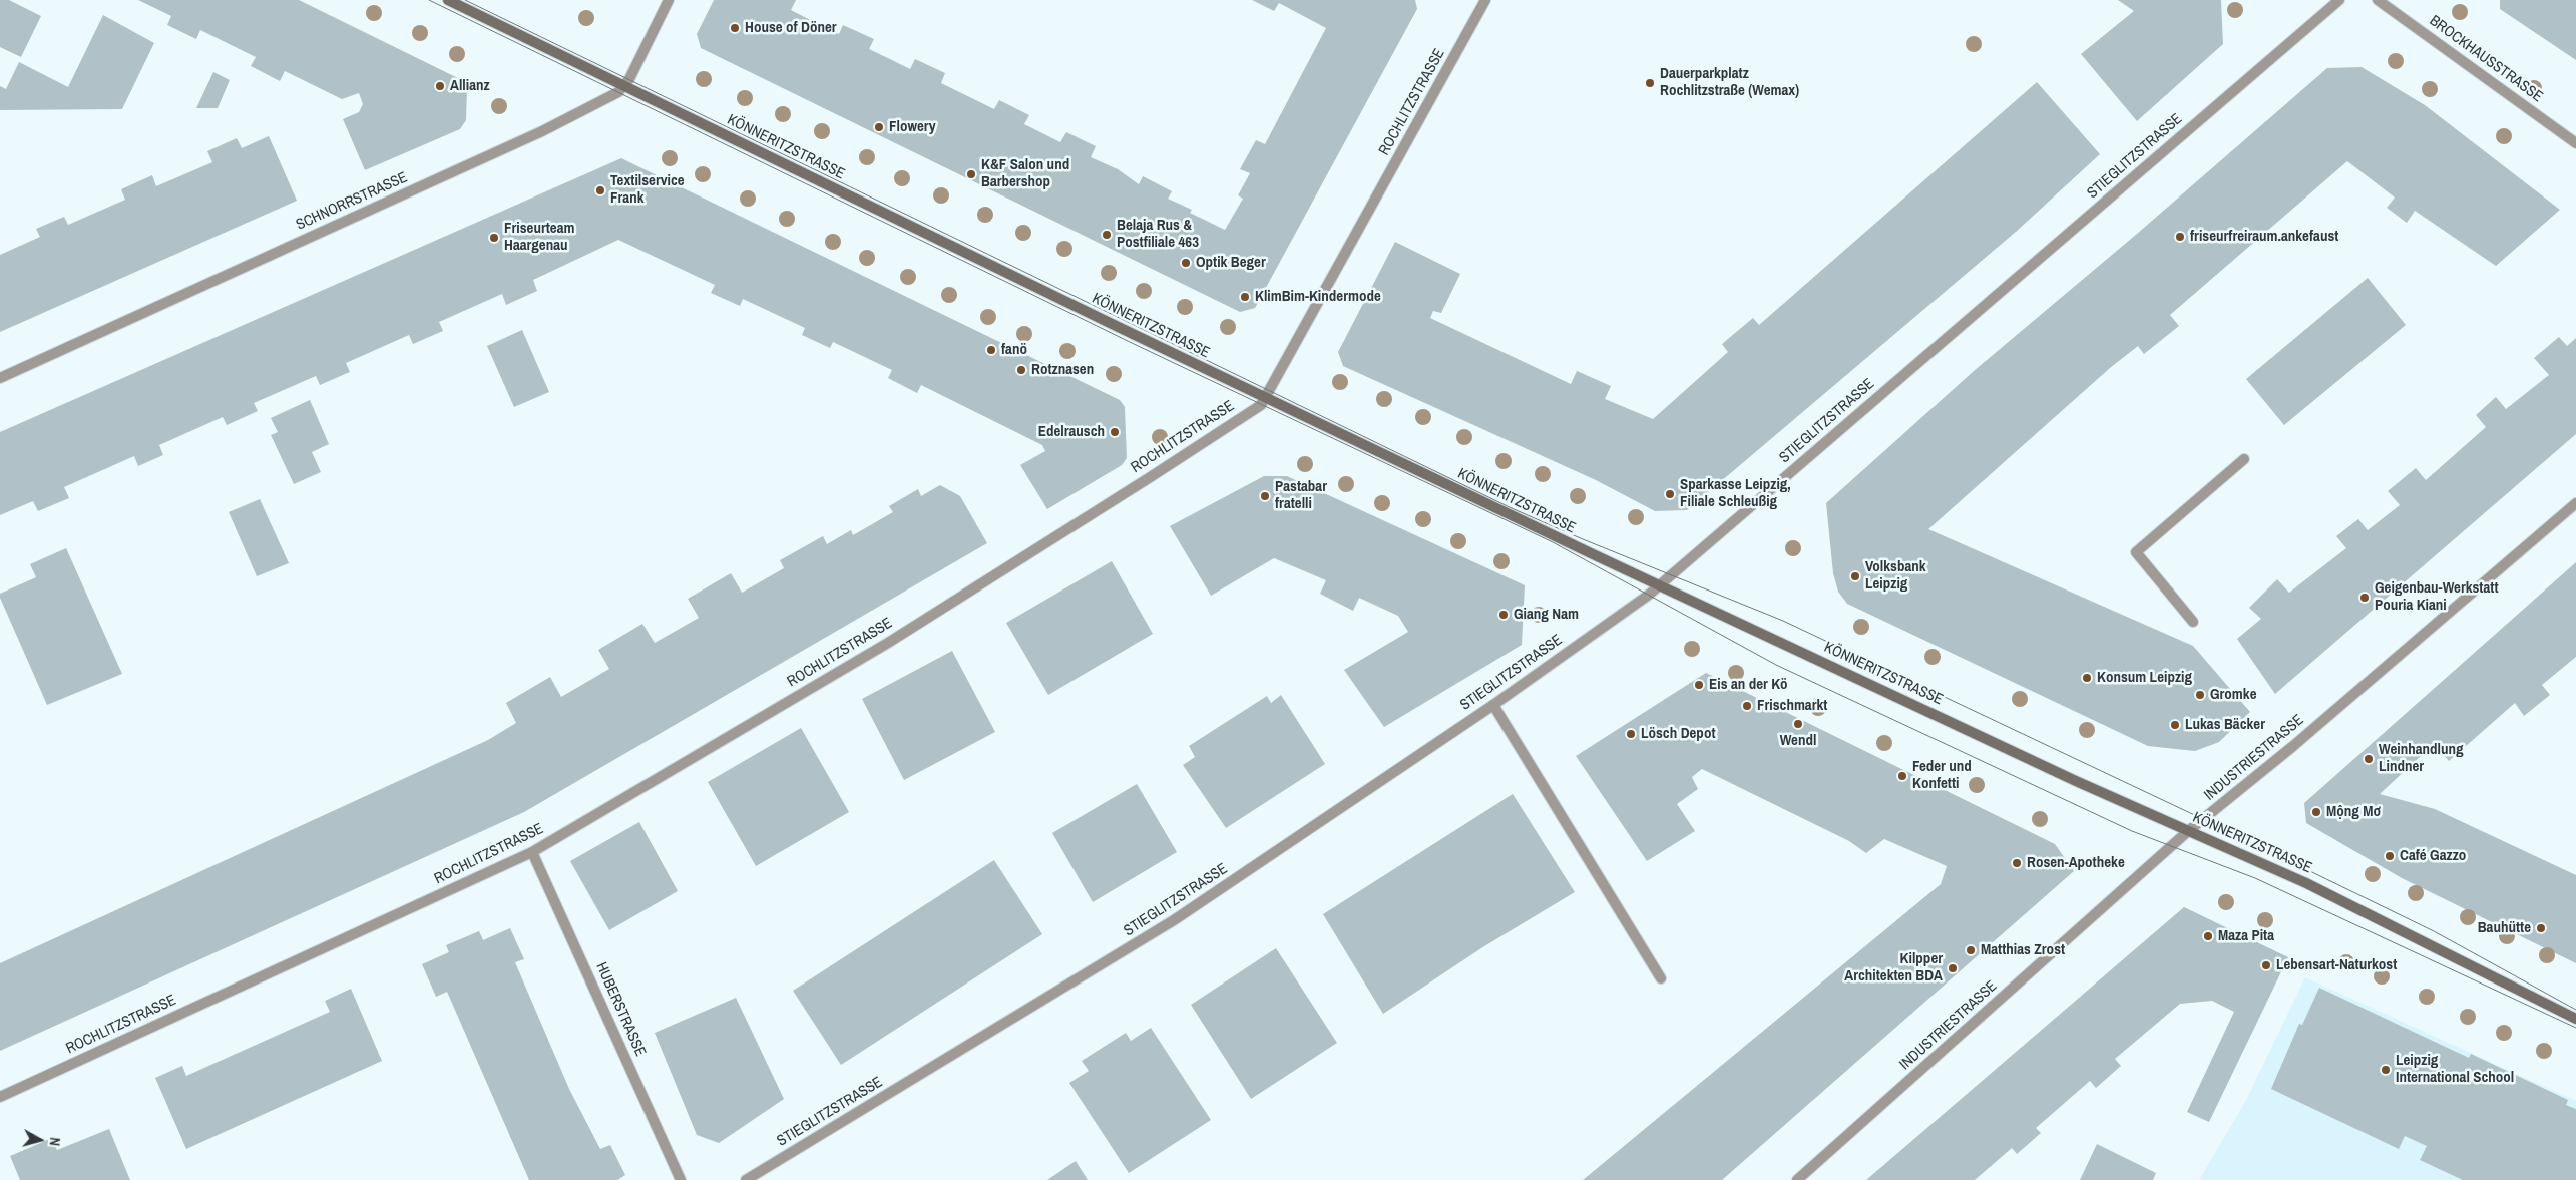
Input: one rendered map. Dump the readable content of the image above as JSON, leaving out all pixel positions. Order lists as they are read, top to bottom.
{
  "streets": {
    "main road": ["KÖNNERITZSTRASSE"],
    "street": [
      "BROCKHAUSSTRASSE",
      "ROCHLITZSTRASSE",
      "STIEGLITZSTRASSE",
      "SCHNORRSTRASSE",
      "INDUSTRIESTRASSE",
      "HUBERSTRASSE"
    ]
  },
  "crossings": [
    ["ROCHLITZSTRASSE", "KÖNNERITZSTRASSE"],
    ["ROCHLITZSTRASSE", "HUBERSTRASSE"],
    ["KÖNNERITZSTRASSE", "STIEGLITZSTRASSE"],
    ["KÖNNERITZSTRASSE", "SCHNORRSTRASSE"],
    ["KÖNNERITZSTRASSE", "INDUSTRIESTRASSE"]
  ],
  "places": [
    "House of Döner",
    "Dauerparkplatz Rochlitzstraße (Wemax)",
    "Allianz",
    "Flowery",
    "K&F Salon und Barbershop",
    "Textilservice Frank",
    "Belaja Rus & Postfiliale 463",
    "friseurfreiraum.ankefaust",
    "Friseurteam Haargenau",
    "Optik Beger",
    "KlimBim-Kindermode",
    "fanö",
    "Rotznasen",
    "Edelrausch",
    "Sparkasse Leipzig, Filiale Schleußig",
    "Pastabar fratelli",
    "Volksbank Leipzig",
    "Geigenbau-Werkstatt Pouria Kiani",
    "Giang Nam",
    "Konsum Leipzig",
    "Eis an der Kö",
    "Gromke",
    "Frischmarkt",
    "Wendl",
    "Lukas Bäcker",
    "Lösch Depot",
    "Weinhandlung Lindner",
    "Feder und Konfetti",
    "Mộng Mơ",
    "Café Gazzo",
    "Rosen-Apotheke",
    "Bauhütte",
    "Maza Pita",
    "Matthias Zrost",
    "Lebensart-Naturkost",
    "Kilpper Architekten BDA",
    "Leipzig International School"
  ],
  "north": "right"
}
